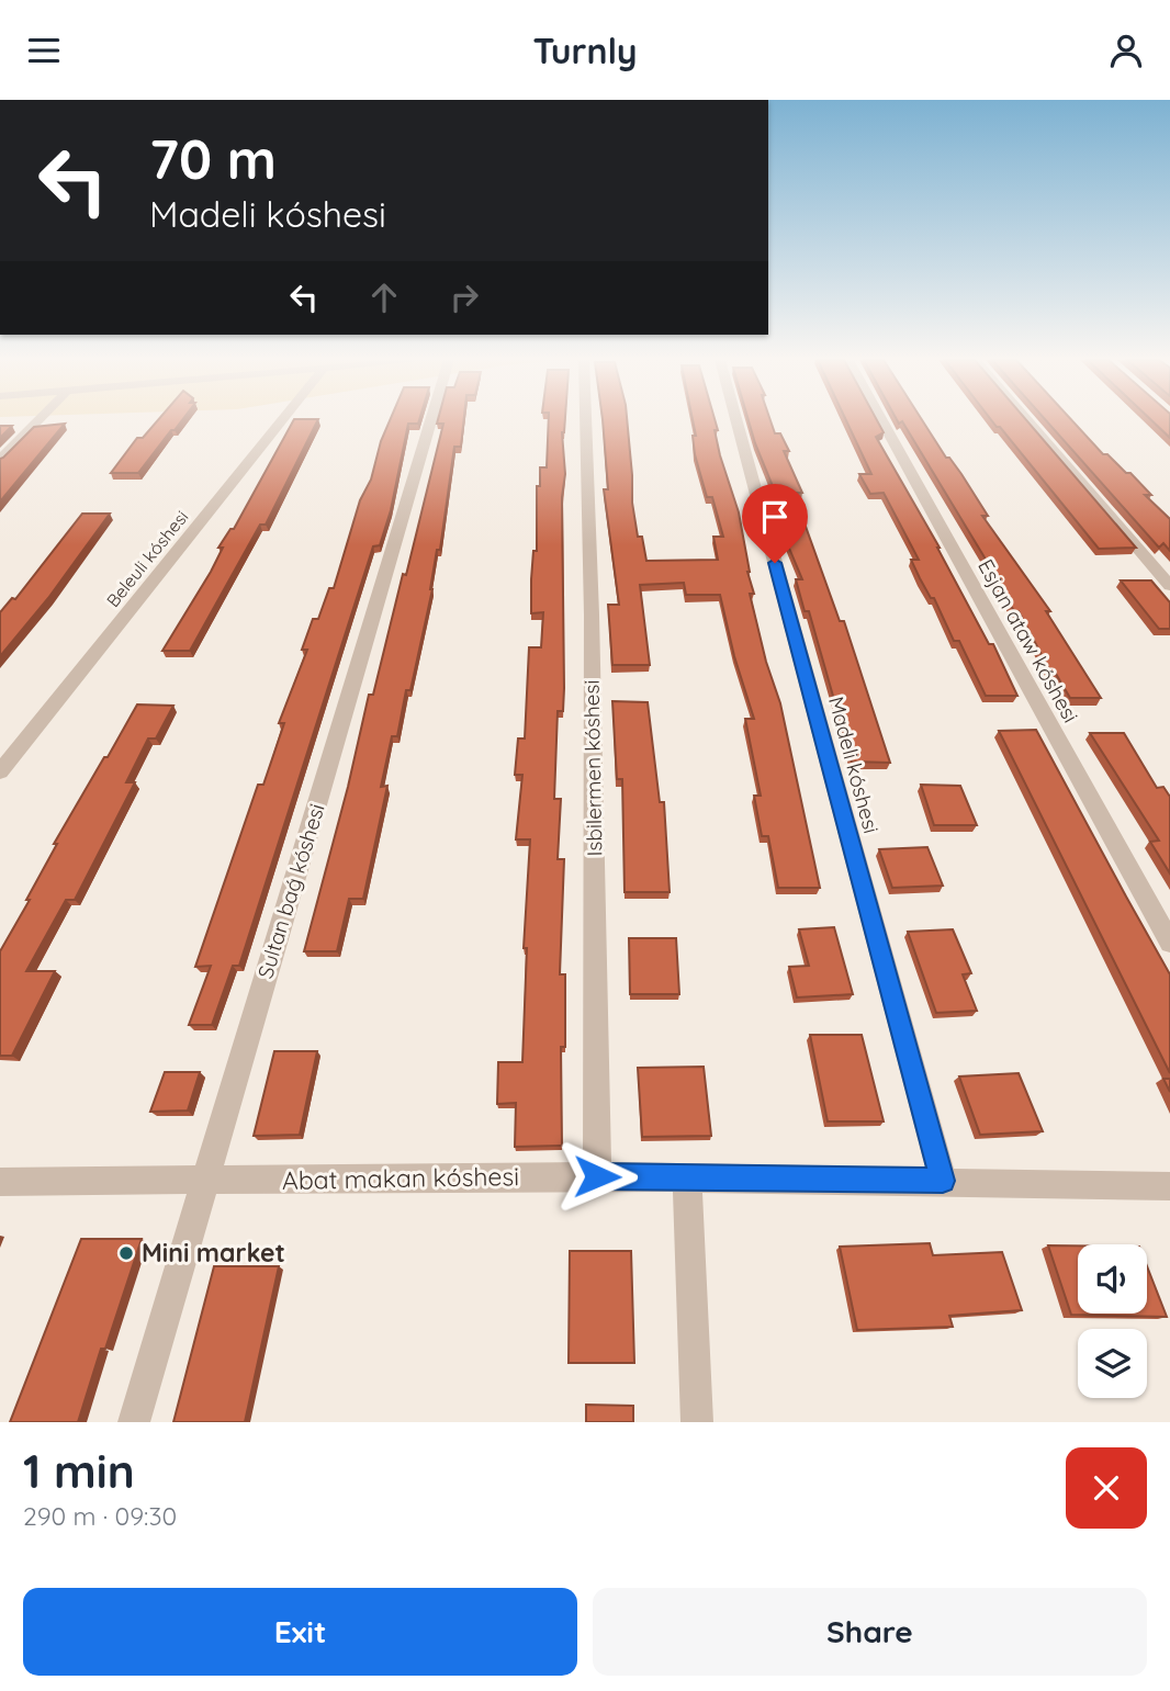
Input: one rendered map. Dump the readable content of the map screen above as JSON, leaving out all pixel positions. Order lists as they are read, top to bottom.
{
  "streets": {
    "street": [
      "Beleuli kóshesi",
      "Esjan ataw kóshesi",
      "Madeli kóshesi",
      "Isbilermen kóshesi",
      "Sultan baǵ kóshesi",
      "Abat makan kóshesi"
    ]
  },
  "crossings": [
    ["Madeli kóshesi", "Abat makan kóshesi"],
    ["Isbilermen kóshesi", "Abat makan kóshesi"],
    ["Sultan baǵ kóshesi", "Abat makan kóshesi"]
  ],
  "places": ["Mini market"],
  "page": {
    "header": "Turnly",
    "turn": ["70 m", "Madeli kóshesi"],
    "heading": ["1 min", "290 m · 09:30"],
    "buttons": ["Exit", "Share"]
  }
}
